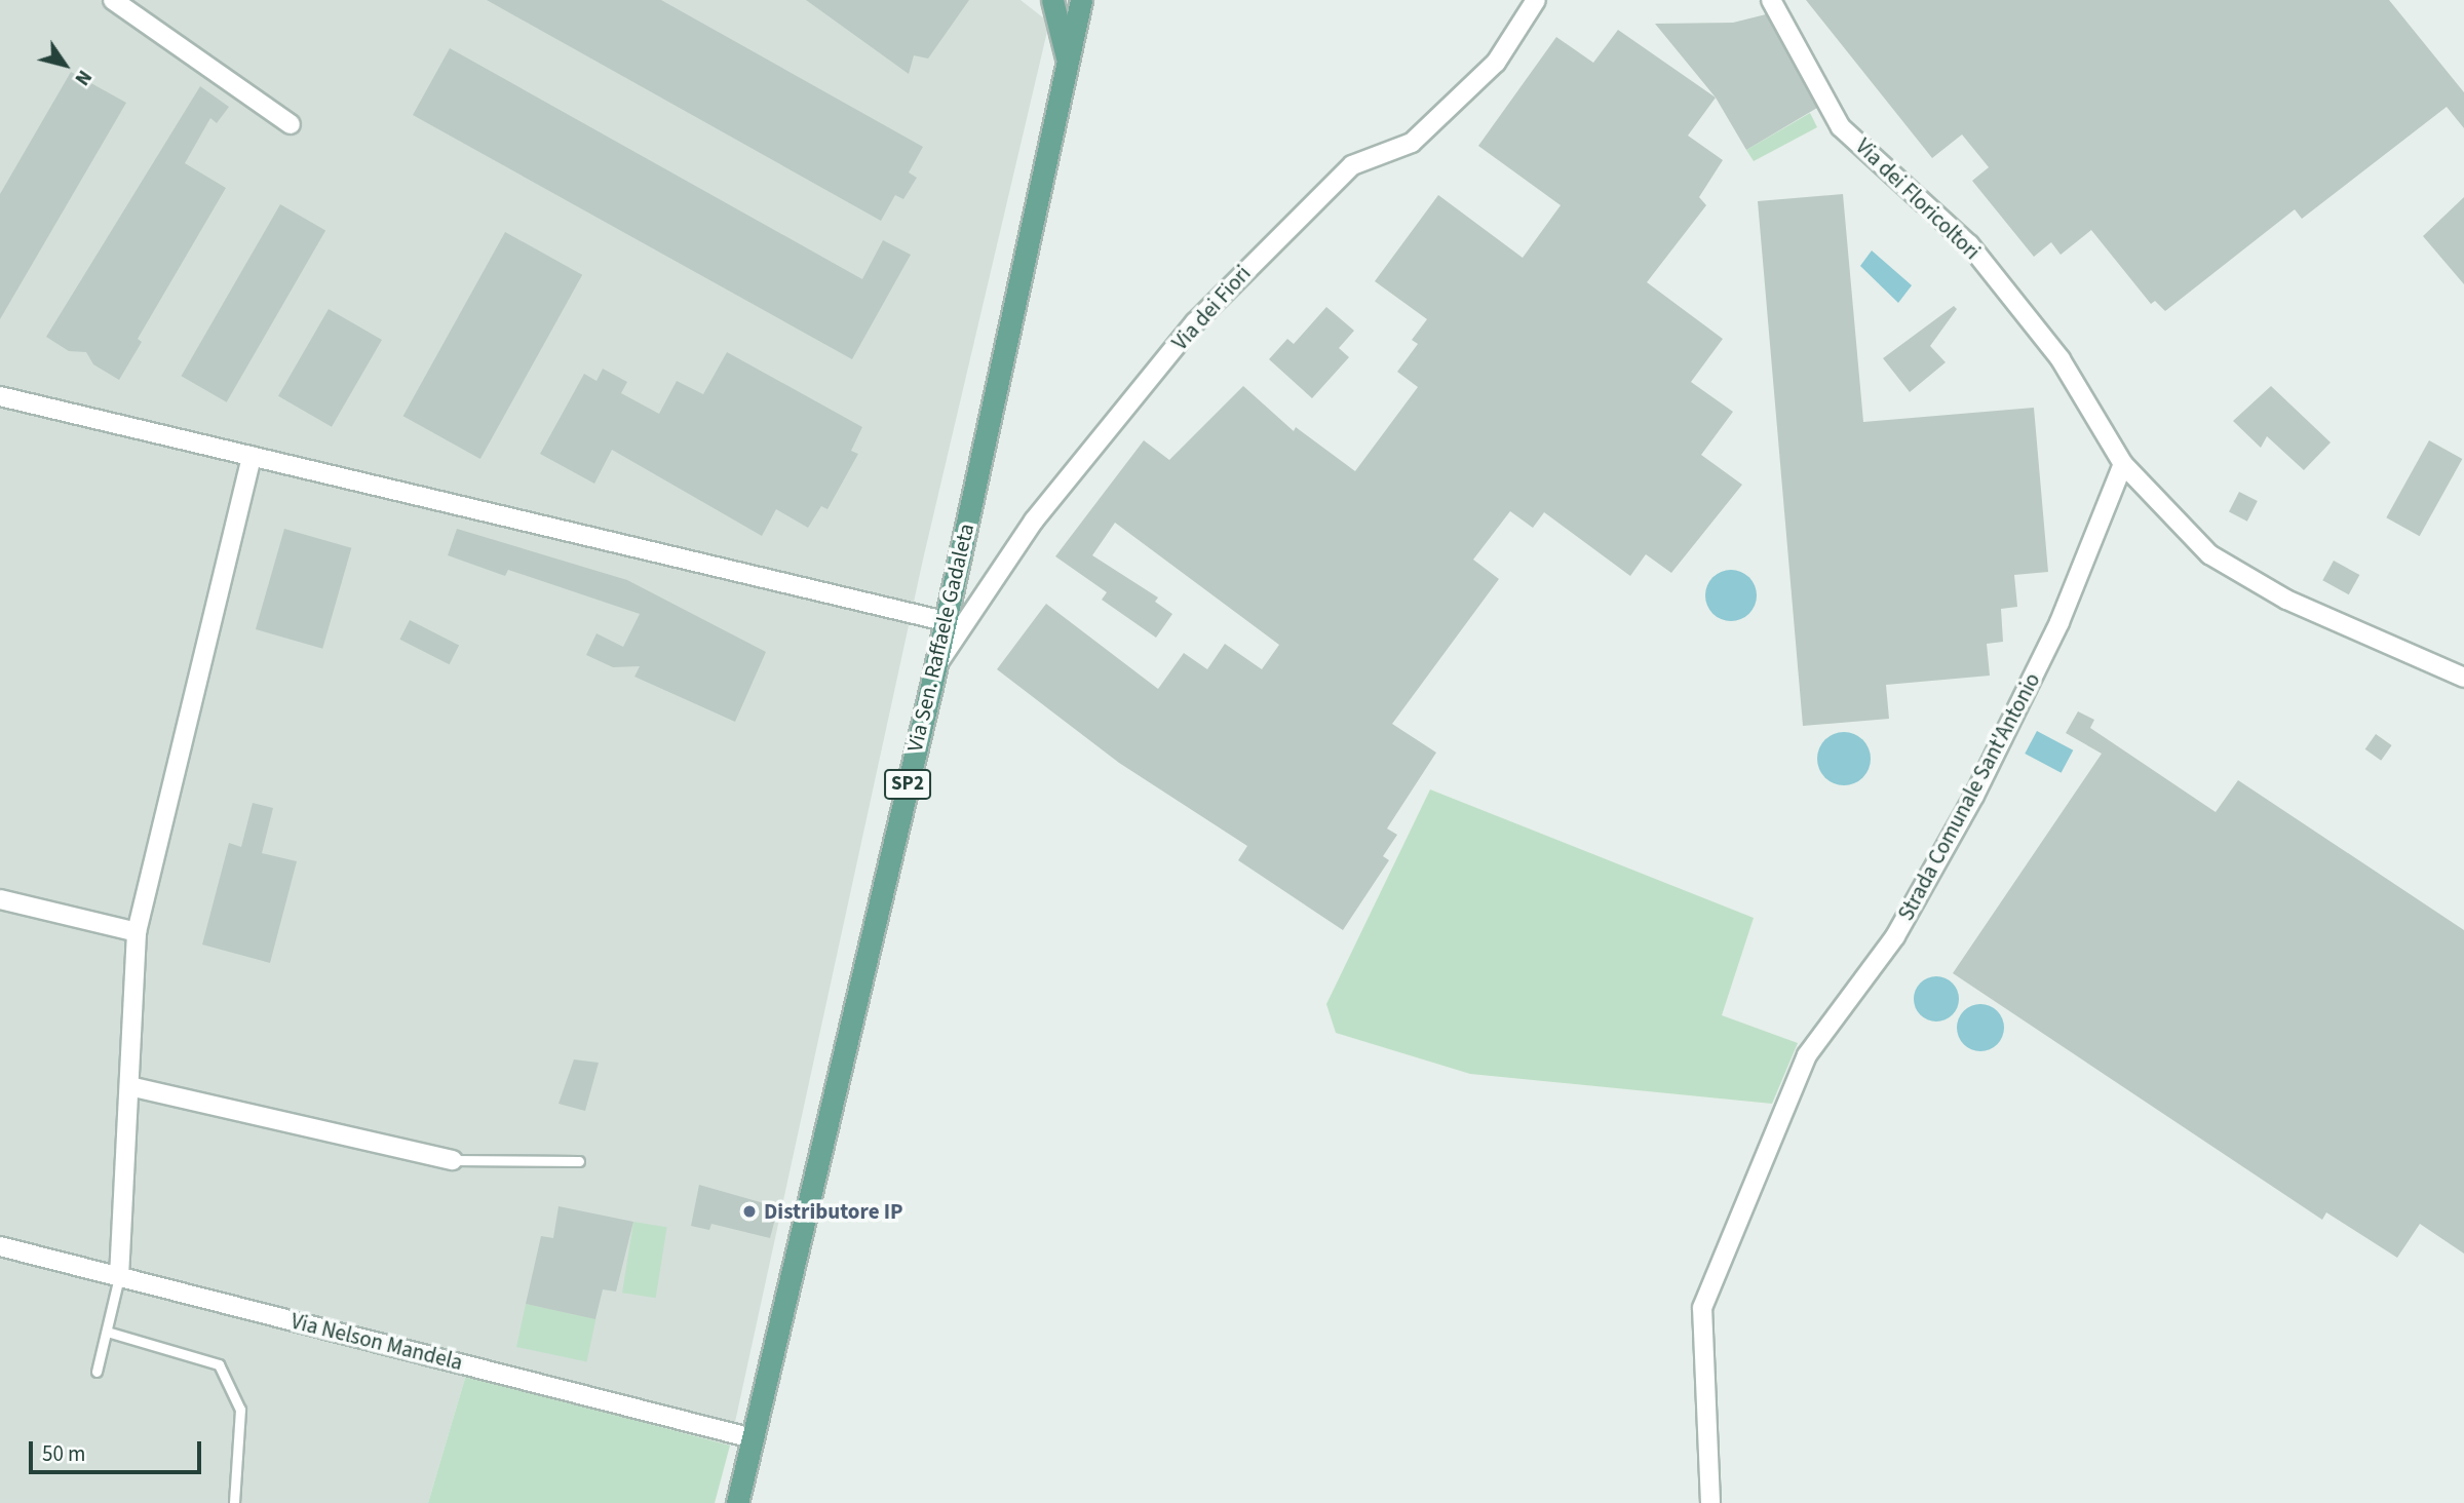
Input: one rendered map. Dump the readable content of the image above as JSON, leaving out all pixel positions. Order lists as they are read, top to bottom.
{
  "streets": {
    "main road": ["Via Sen. Raffaele Gadaleta", "SP2"],
    "street": [
      "Via dei Floricoltori",
      "Via dei Fiori",
      "Strada Comunale Sant'Antonio",
      "Via Nelson Mandela"
    ]
  },
  "crossings": [
    ["Via dei Floricoltori", "Strada Comunale Sant'Antonio"],
    ["Via dei Fiori", "Via Sen. Raffaele Gadaleta"],
    ["Via Sen. Raffaele Gadaleta", "Via Nelson Mandela"]
  ],
  "places": ["Distributore IP"],
  "scale_bar": "50 m",
  "north": "bottom right"
}
